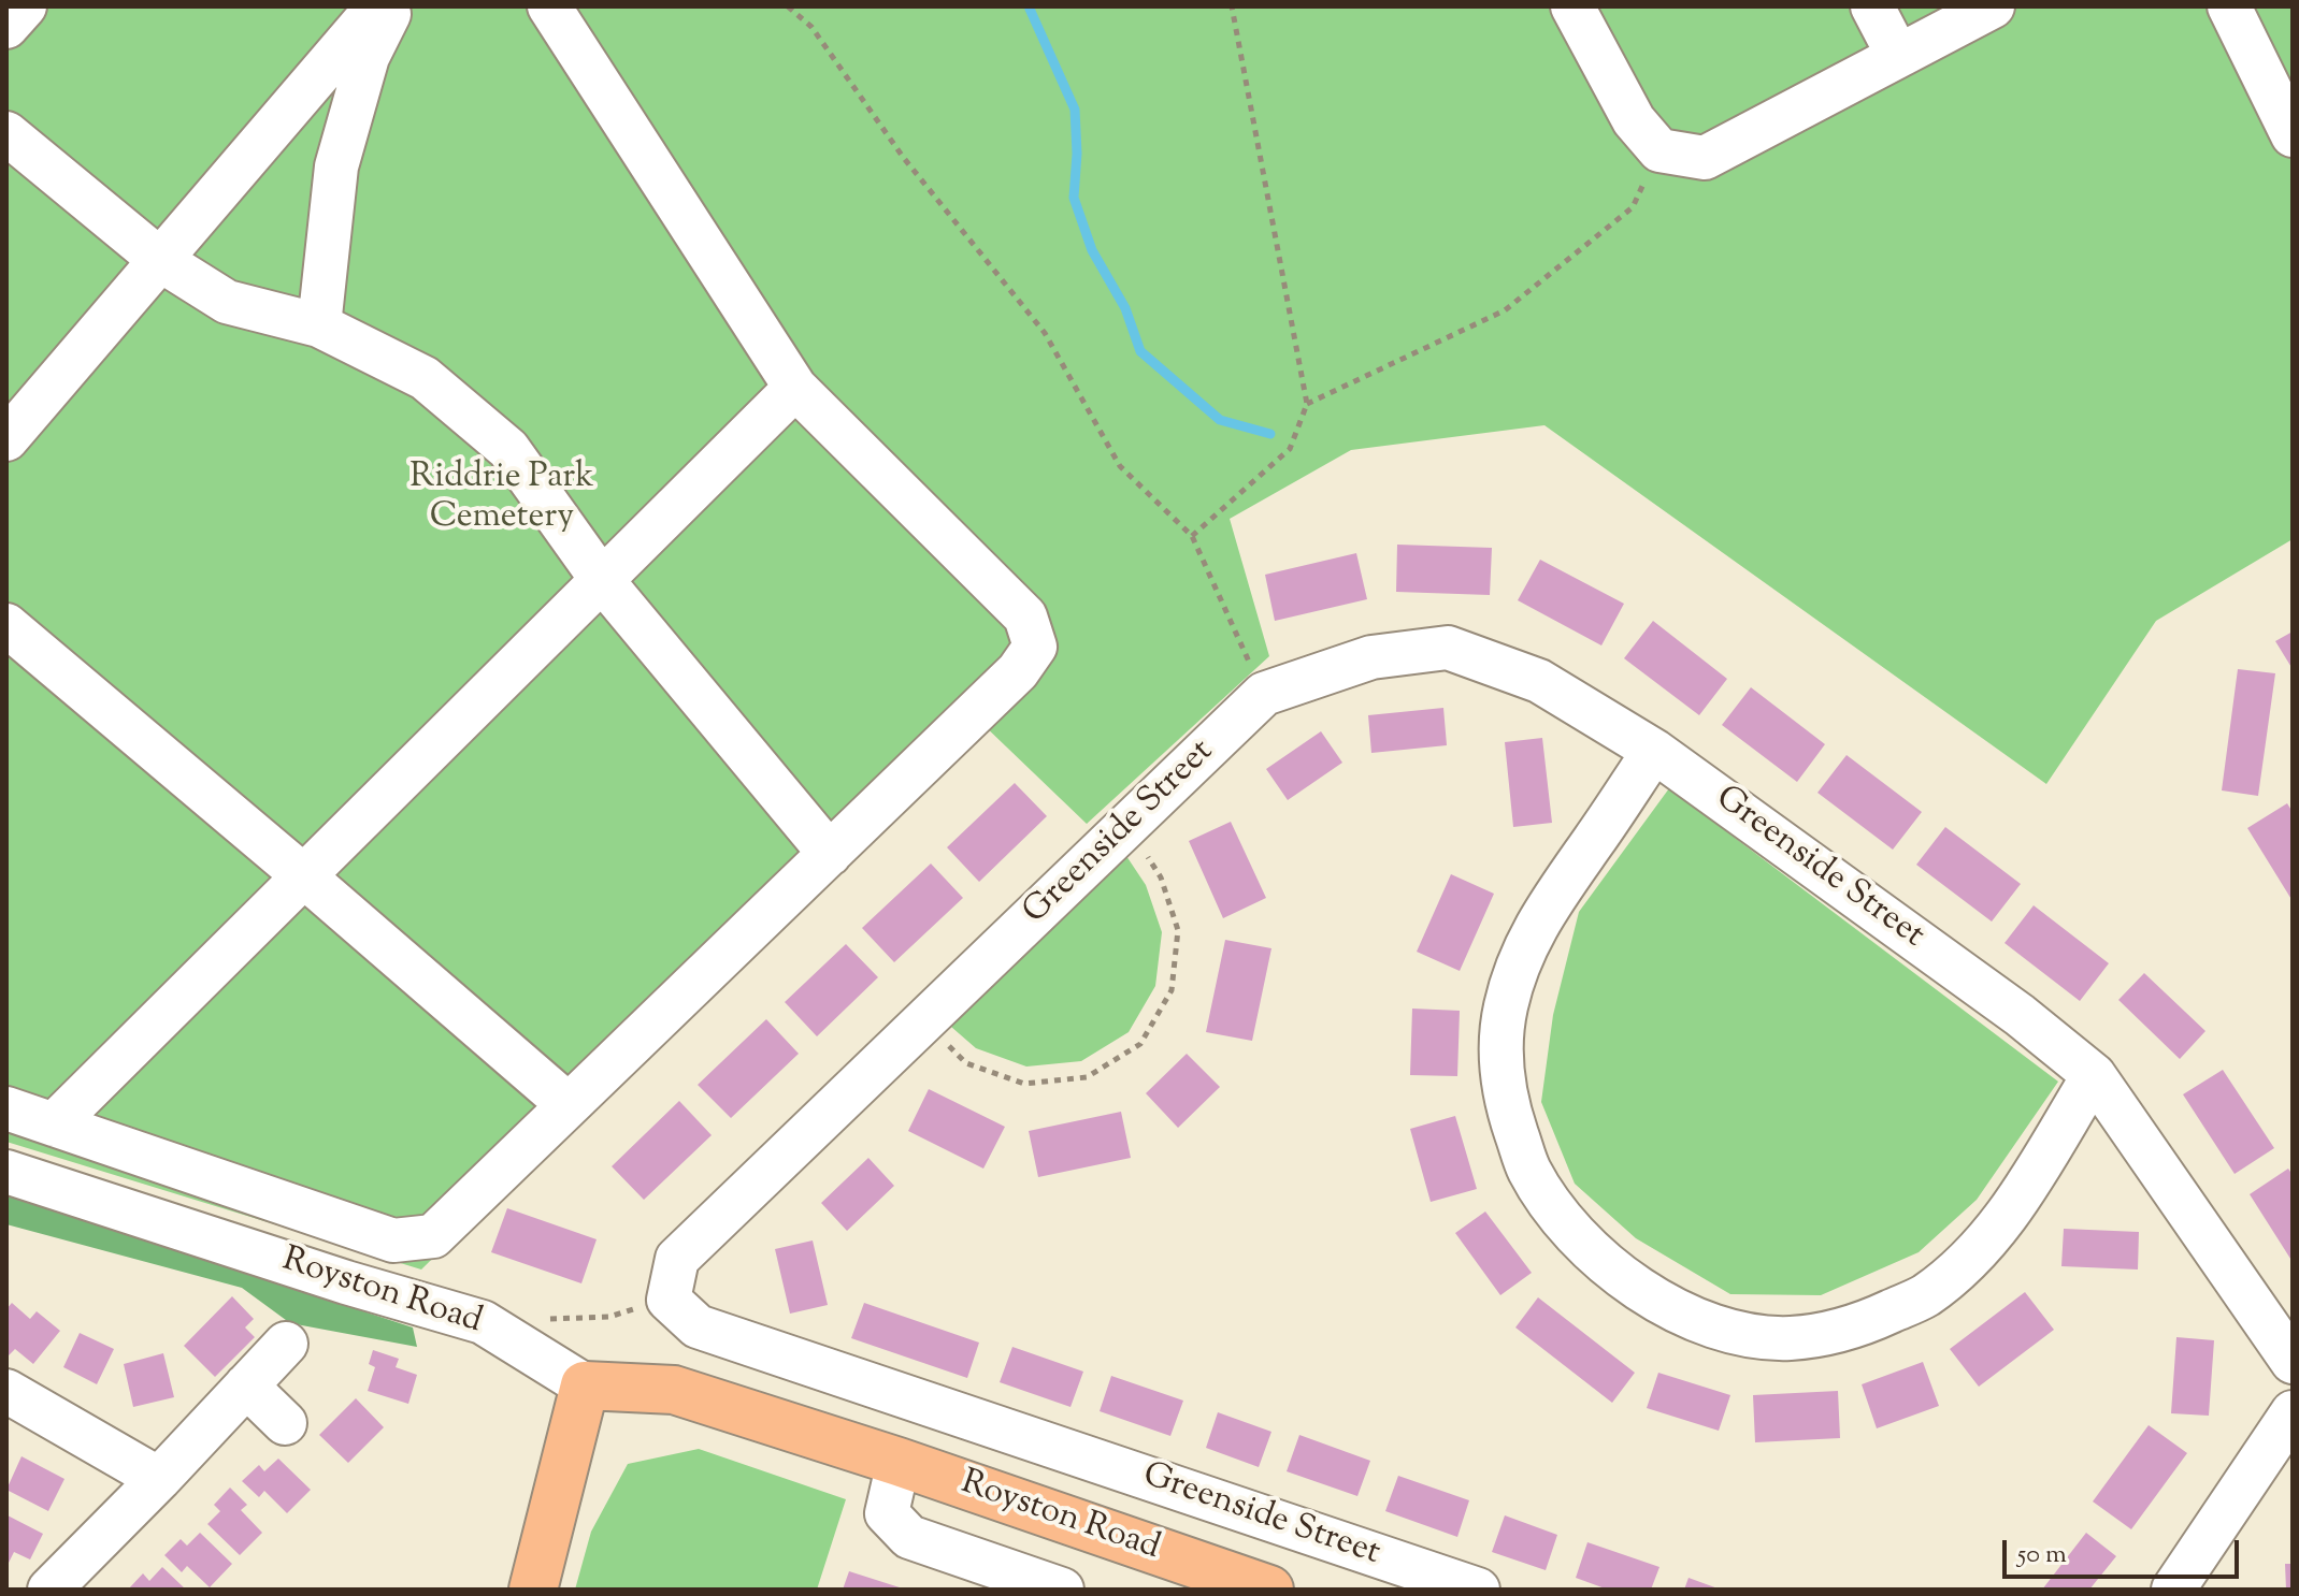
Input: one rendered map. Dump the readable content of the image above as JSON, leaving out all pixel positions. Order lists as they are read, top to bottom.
{
  "streets": {
    "main road": ["Royston Road"],
    "street": ["Greenside Street"]
  },
  "parks": ["Riddrie Park Cemetery"],
  "scale_bar": "50 m"
}
